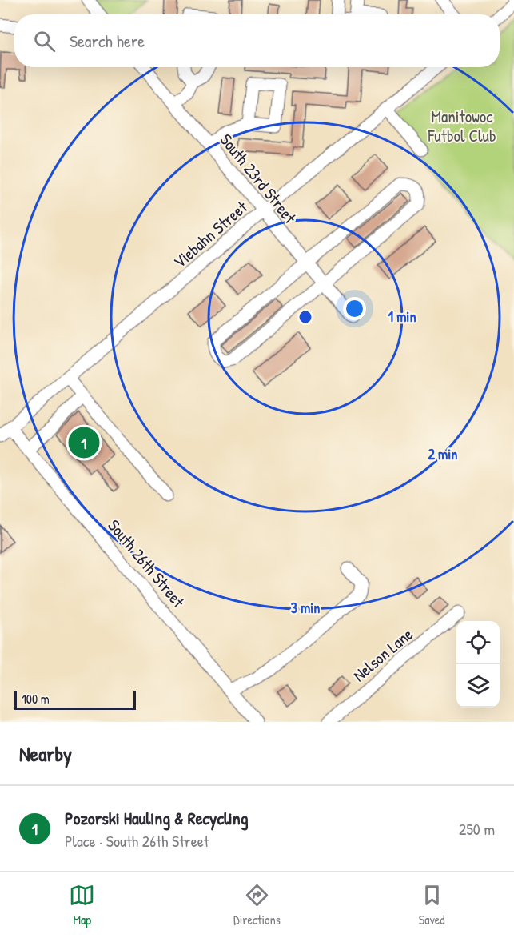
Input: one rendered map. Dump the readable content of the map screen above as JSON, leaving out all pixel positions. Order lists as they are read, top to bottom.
{
  "streets": {
    "street": [
      "South 23rd Street",
      "Viebahn Street",
      "South 26th Street",
      "Nelson Lane"
    ]
  },
  "crossings": [
    ["South 23rd Street", "Viebahn Street"],
    ["Viebahn Street", "South 26th Street"]
  ],
  "parks": ["Manitowoc Futbol Club"],
  "scale_bar": "100 m",
  "page": {
    "search": "Search here",
    "pins": "1",
    "scale": "100 m",
    "heading": "Nearby",
    "list": [
      {
        "mark": "1",
        "name": "Pozorski Hauling & Recycling",
        "note": "Place · South 26th Street",
        "value": "250 m"
      }
    ],
    "nav": ["Map", "Directions", "Saved"]
  },
  "rings": ["1 min", "2 min", "3 min"]
}
